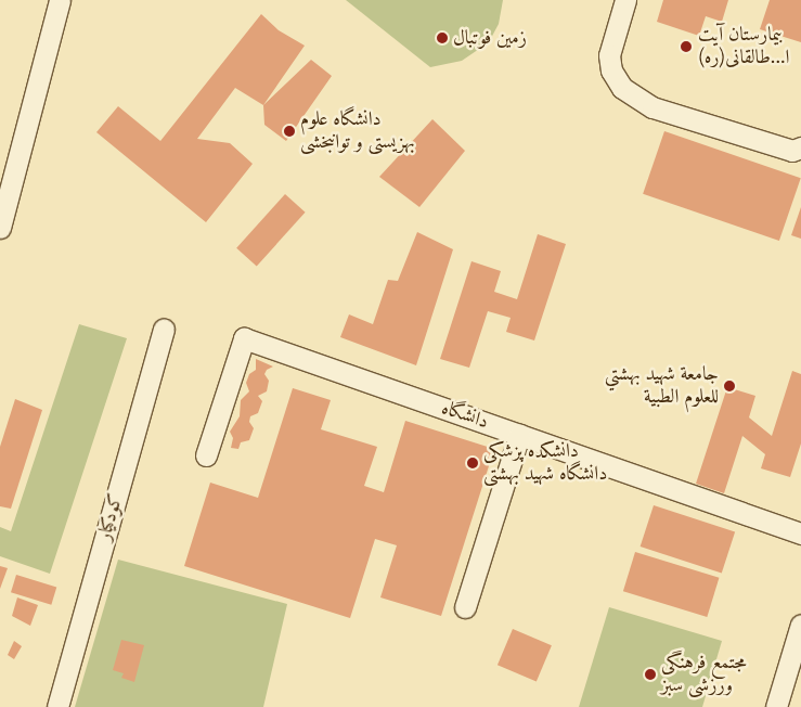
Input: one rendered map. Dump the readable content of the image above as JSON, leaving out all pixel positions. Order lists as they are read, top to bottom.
{
  "streets": {
    "street": ["دانشگاه", "کودکیار"]
  },
  "places": [
    "زمین فوتبال",
    "بیمارستان آیت ا...طالقانی(ره)",
    "دانشگاه علوم بهزیستی و توانبخشی",
    "جامعة شهيد بهشتي للعلوم الطبية",
    "دانشکده پزشکی دانشگاه شهید بهشتی",
    "مجتمع فرهنگی ورزشی سبز"
  ]
}
